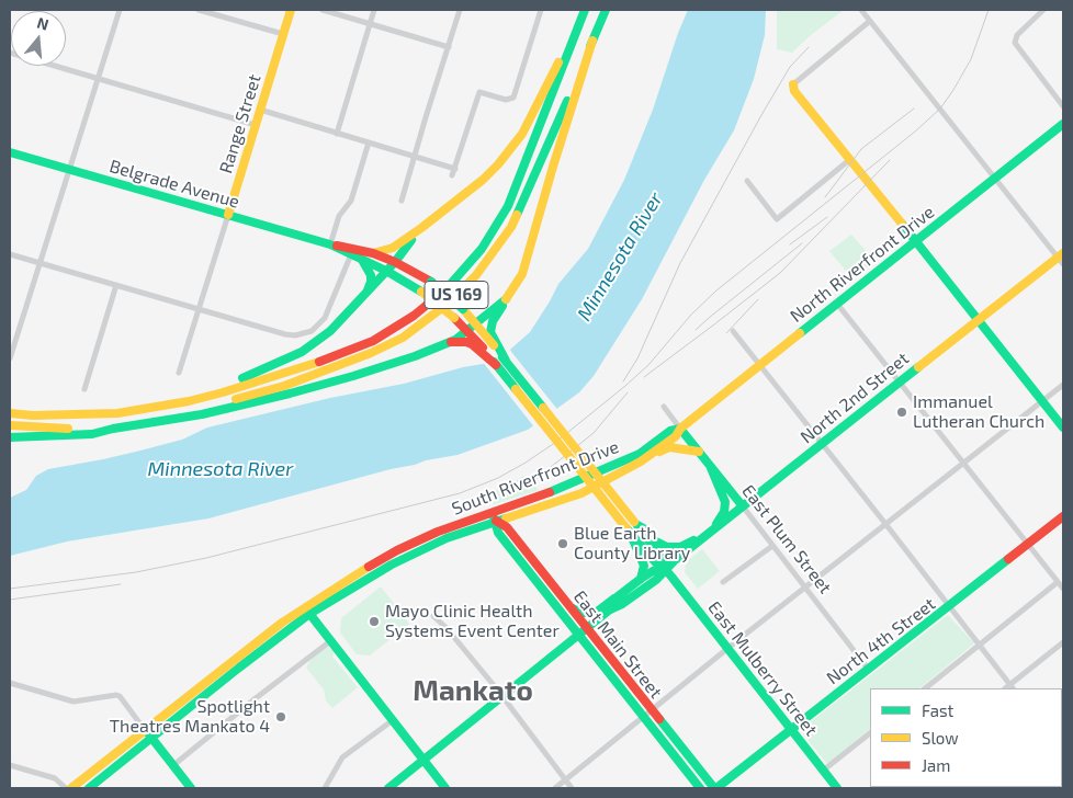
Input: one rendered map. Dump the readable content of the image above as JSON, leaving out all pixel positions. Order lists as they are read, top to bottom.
{
  "streets": {
    "main road": [
      "Range Street",
      "Belgrade Avenue",
      "North Riverfront Drive",
      "US 169",
      "North 2nd Street",
      "South Riverfront Drive",
      "East Plum Street",
      "North 4th Street",
      "East Main Street",
      "East Mulberry Street"
    ]
  },
  "crossings": [
    ["Range Street", "Belgrade Avenue"],
    ["North Riverfront Drive", "South Riverfront Drive"],
    ["North Riverfront Drive", "East Plum Street"],
    ["North 2nd Street", "East Plum Street"],
    ["North 2nd Street", "East Main Street"],
    ["North 2nd Street", "East Mulberry Street"],
    ["South Riverfront Drive", "East Plum Street"],
    ["South Riverfront Drive", "East Main Street"],
    ["East Plum Street", "North 4th Street"],
    ["North 4th Street", "East Main Street"],
    ["North 4th Street", "East Mulberry Street"]
  ],
  "districts": ["Mankato"],
  "water": ["Minnesota River"],
  "places": [
    "Immanuel Lutheran Church",
    "Blue Earth County Library",
    "Mayo Clinic Health Systems Event Center",
    "Spotlight Theatres Mankato 4"
  ],
  "legend": ["Fast", "Slow", "Jam"],
  "north": "top"
}
